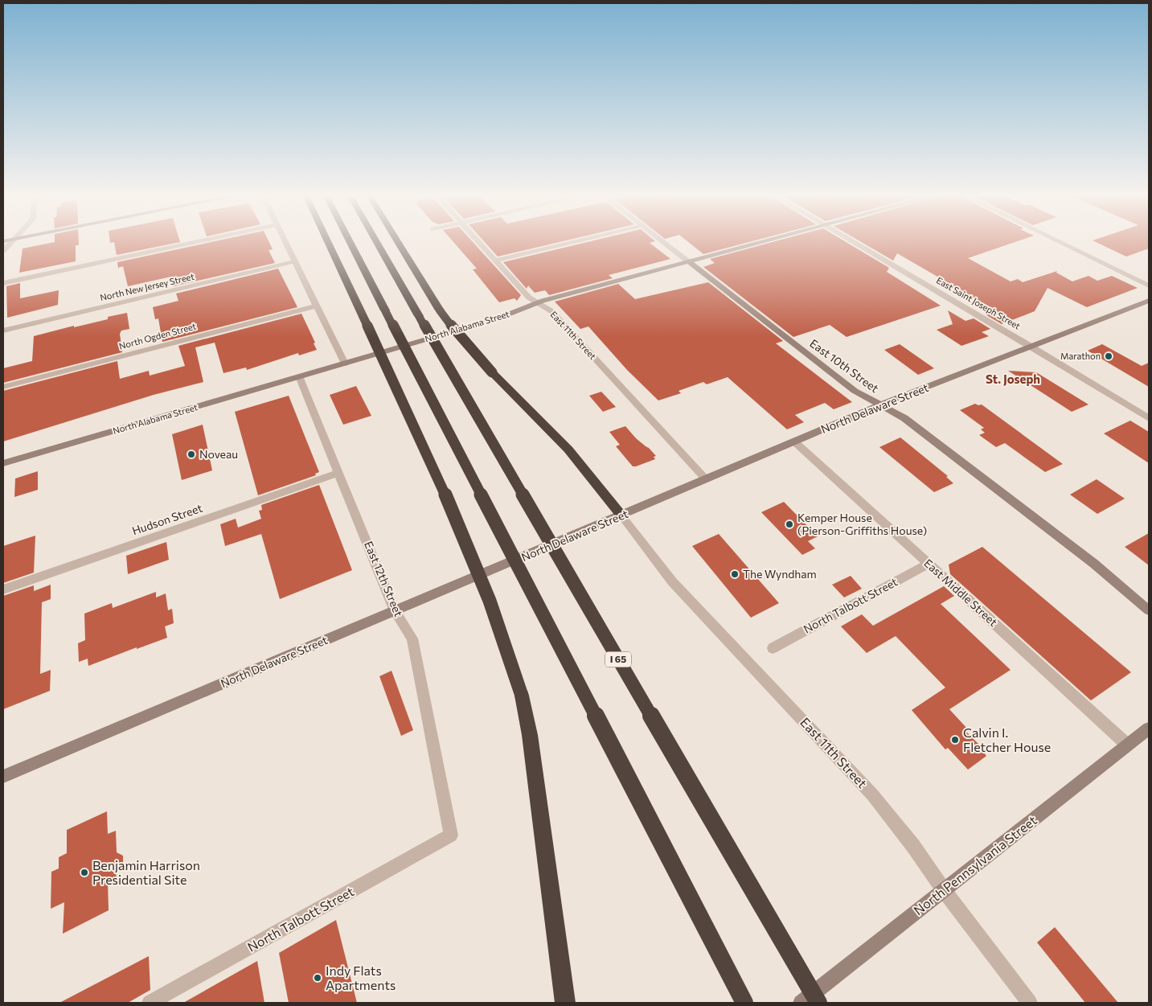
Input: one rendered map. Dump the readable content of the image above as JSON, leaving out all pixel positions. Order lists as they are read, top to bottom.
{
  "streets": {
    "highway": ["I 65"],
    "main road": [
      "North Alabama Street",
      "East 10th Street",
      "North Delaware Street",
      "North Pennsylvania Street"
    ],
    "street": [
      "North New Jersey Street",
      "East Saint Joseph Street",
      "East 11th Street",
      "North Ogden Street",
      "Hudson Street",
      "East 12th Street",
      "East Middle Street",
      "North Talbott Street"
    ]
  },
  "crossings": [
    ["East Saint Joseph Street", "North Delaware Street"],
    ["North Alabama Street", "East 11th Street"],
    ["North Alabama Street", "East 10th Street"],
    ["North Alabama Street", "East 12th Street"],
    ["East 11th Street", "North Delaware Street"],
    ["East 11th Street", "North Pennsylvania Street"],
    ["East 10th Street", "North Delaware Street"],
    ["North Delaware Street", "East 12th Street"],
    ["North Delaware Street", "East Middle Street"],
    ["Hudson Street", "East 12th Street"],
    ["East 12th Street", "North Talbott Street"],
    ["East Middle Street", "North Talbott Street"],
    ["East Middle Street", "North Pennsylvania Street"]
  ],
  "districts": ["St. Joseph"],
  "places": [
    "Marathon",
    "Noveau",
    "Kemper House (Pierson-Griffiths House)",
    "The Wyndham",
    "Calvin I. Fletcher House",
    "Benjamin Harrison Presidential Site",
    "Indy Flats Apartments"
  ]
}
